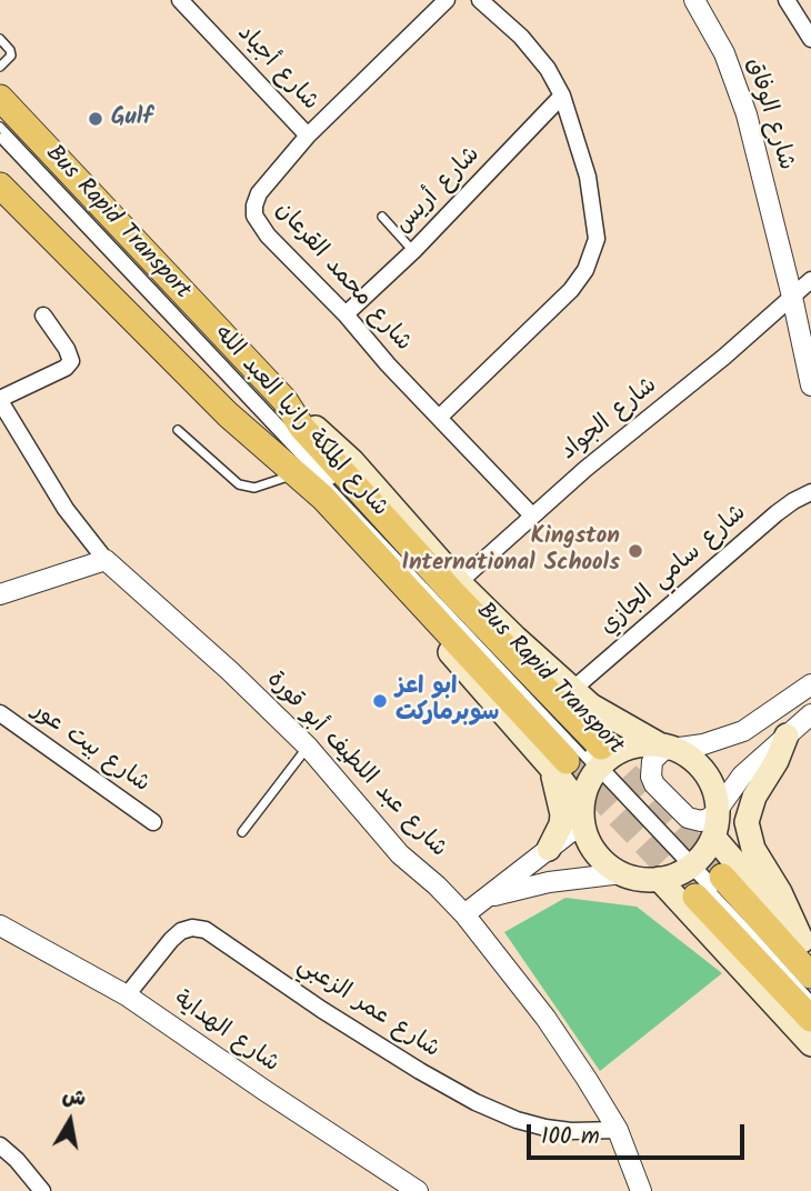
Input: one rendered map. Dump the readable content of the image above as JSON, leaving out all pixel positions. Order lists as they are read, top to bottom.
{
  "streets": {
    "main road": ["شارع الملكة رانيا العبد الله"],
    "street": [
      "شارع أجياد",
      "شارع الوفاق",
      "شارع أريس",
      "شارع محمد القرعان",
      "شارع الجواد",
      "شارع سامي الجازي",
      "شارع بيت عور",
      "شارع عبد اللطيف أبو قورة",
      "شارع عمر الزعبي",
      "شارع الهداية"
    ],
    "lane": ["Bus Rapid Transport"]
  },
  "crossings": [
    ["شارع أجياد", "شارع محمد القرعان"],
    ["شارع الوفاق", "شارع الجواد"],
    ["شارع أريس", "شارع محمد القرعان"],
    ["Bus Rapid Transport", "شارع الملكة رانيا العبد الله"],
    ["شارع محمد القرعان", "شارع الجواد"],
    ["شارع عبد اللطيف أبو قورة", "شارع عمر الزعبي"],
    ["شارع عمر الزعبي", "شارع الهداية"]
  ],
  "places": ["Gulf", "Kingston International Schools", "ابو اعز سوبرماركت"],
  "scale_bar": "100 m",
  "north": "top"
}
